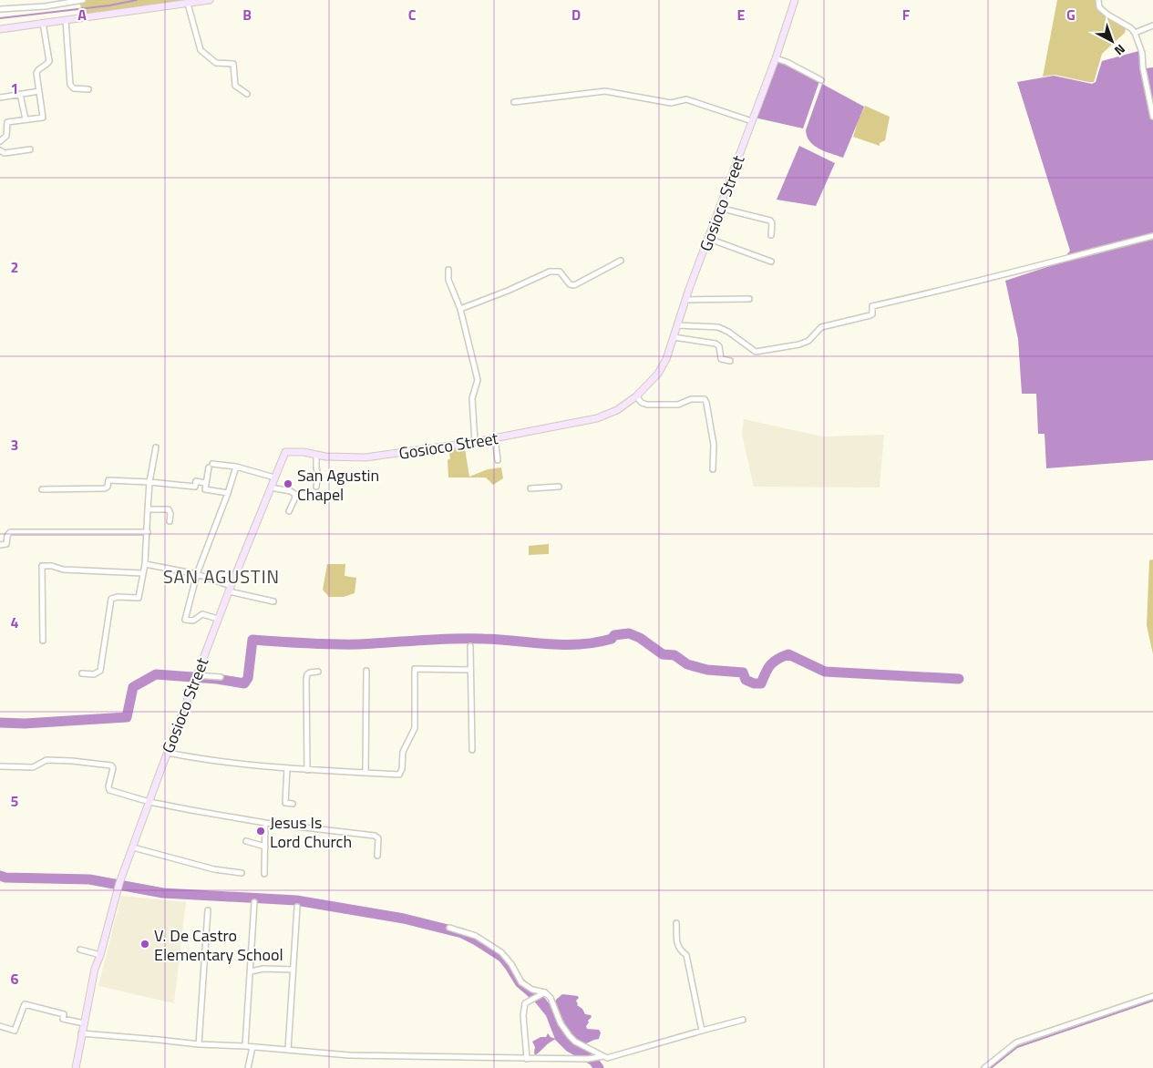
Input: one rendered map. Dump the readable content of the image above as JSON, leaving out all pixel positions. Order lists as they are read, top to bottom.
{
  "streets": {
    "street": ["Gosioco Street"]
  },
  "districts": ["SAN AGUSTIN"],
  "places": ["San Agustin Chapel", "Jesus Is Lord Church", "V. De Castro Elementary School"],
  "north": "bottom right",
  "grid": {
    "columns": [
      "A",
      "B",
      "C",
      "D",
      "E",
      "F",
      "G"
    ],
    "rows": [
      "1",
      "2",
      "3",
      "4",
      "5",
      "6"
    ]
  }
}
